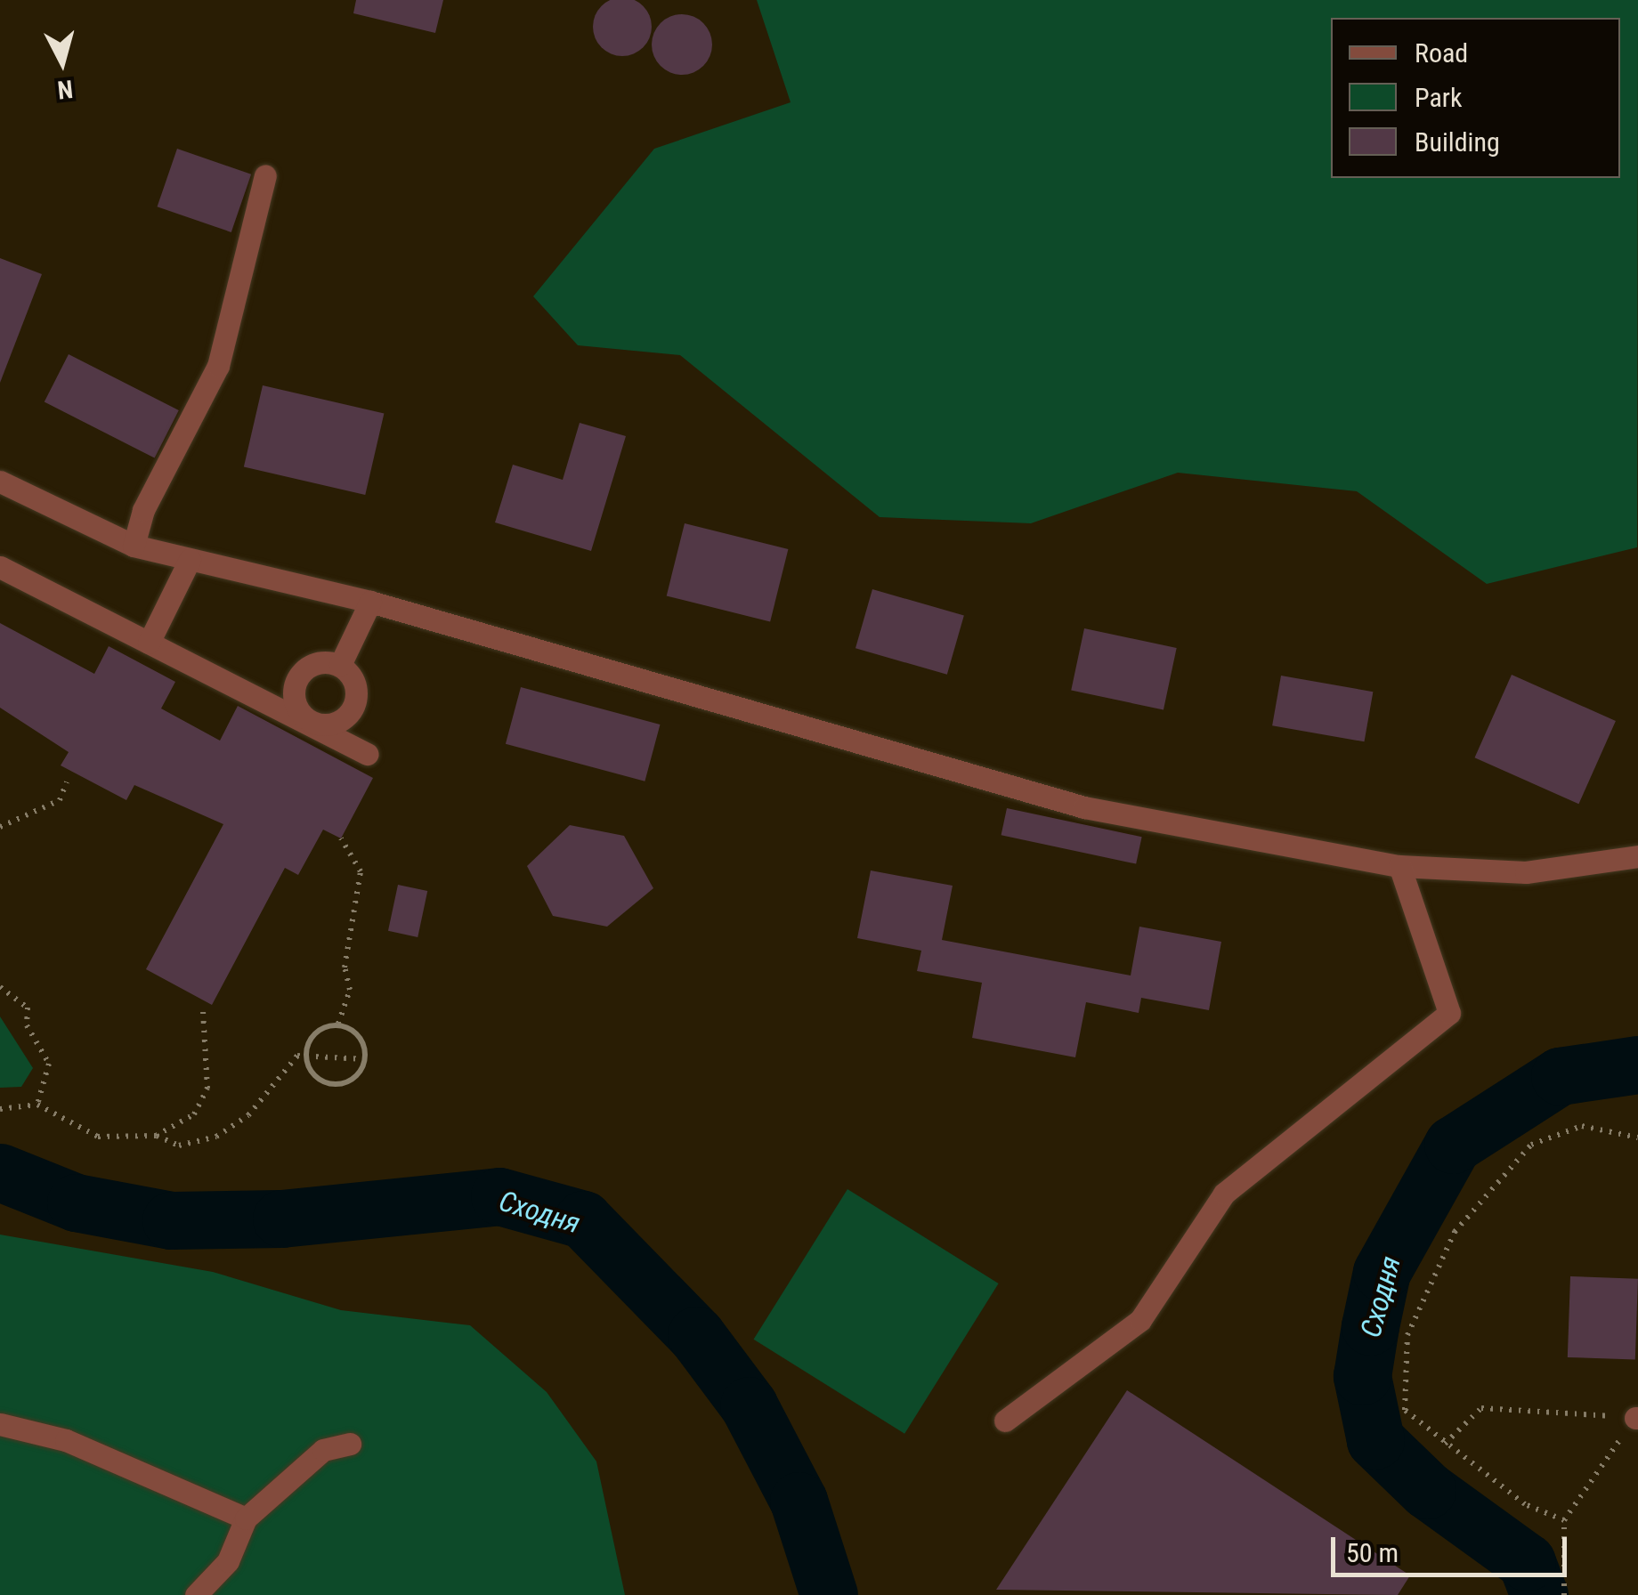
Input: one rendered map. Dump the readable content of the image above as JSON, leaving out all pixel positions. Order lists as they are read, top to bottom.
{
  "water": ["Сходня"],
  "legend": ["Road", "Park", "Building"],
  "scale_bar": "50 m",
  "north": "bottom"
}
